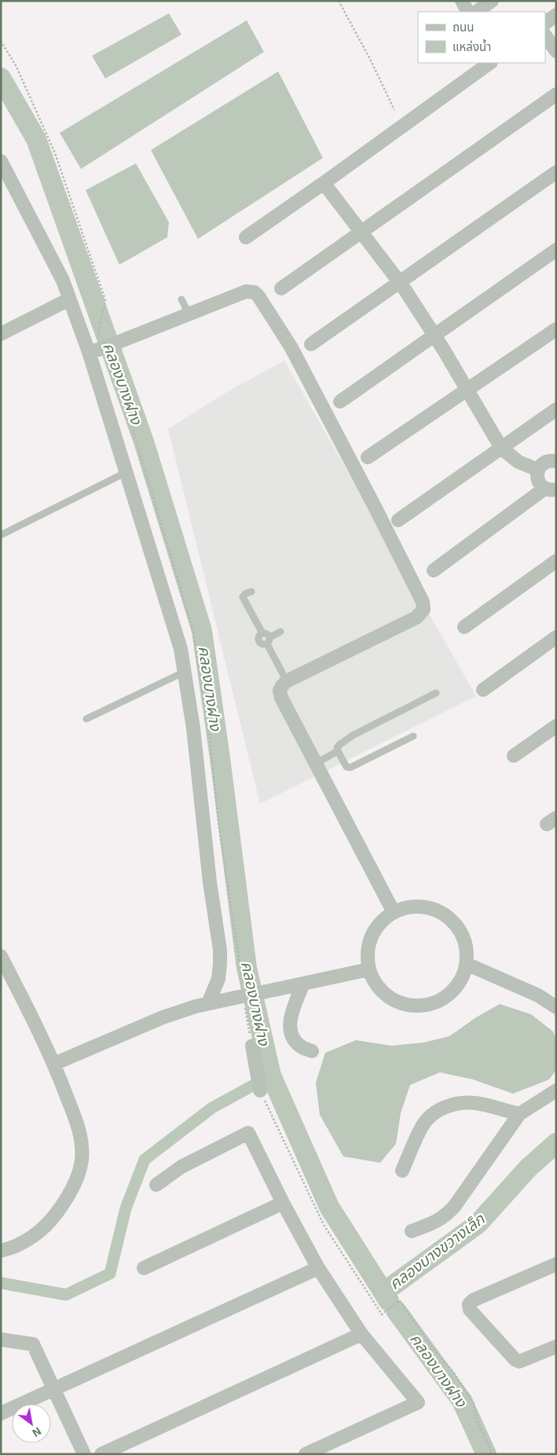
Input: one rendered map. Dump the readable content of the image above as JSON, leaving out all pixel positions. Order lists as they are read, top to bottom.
{
  "water": ["คลองบางฝาง", "คลองบางขวางเล็ก"],
  "legend": ["ถนน", "แหล่งน้ำ"],
  "north": "bottom right"
}
